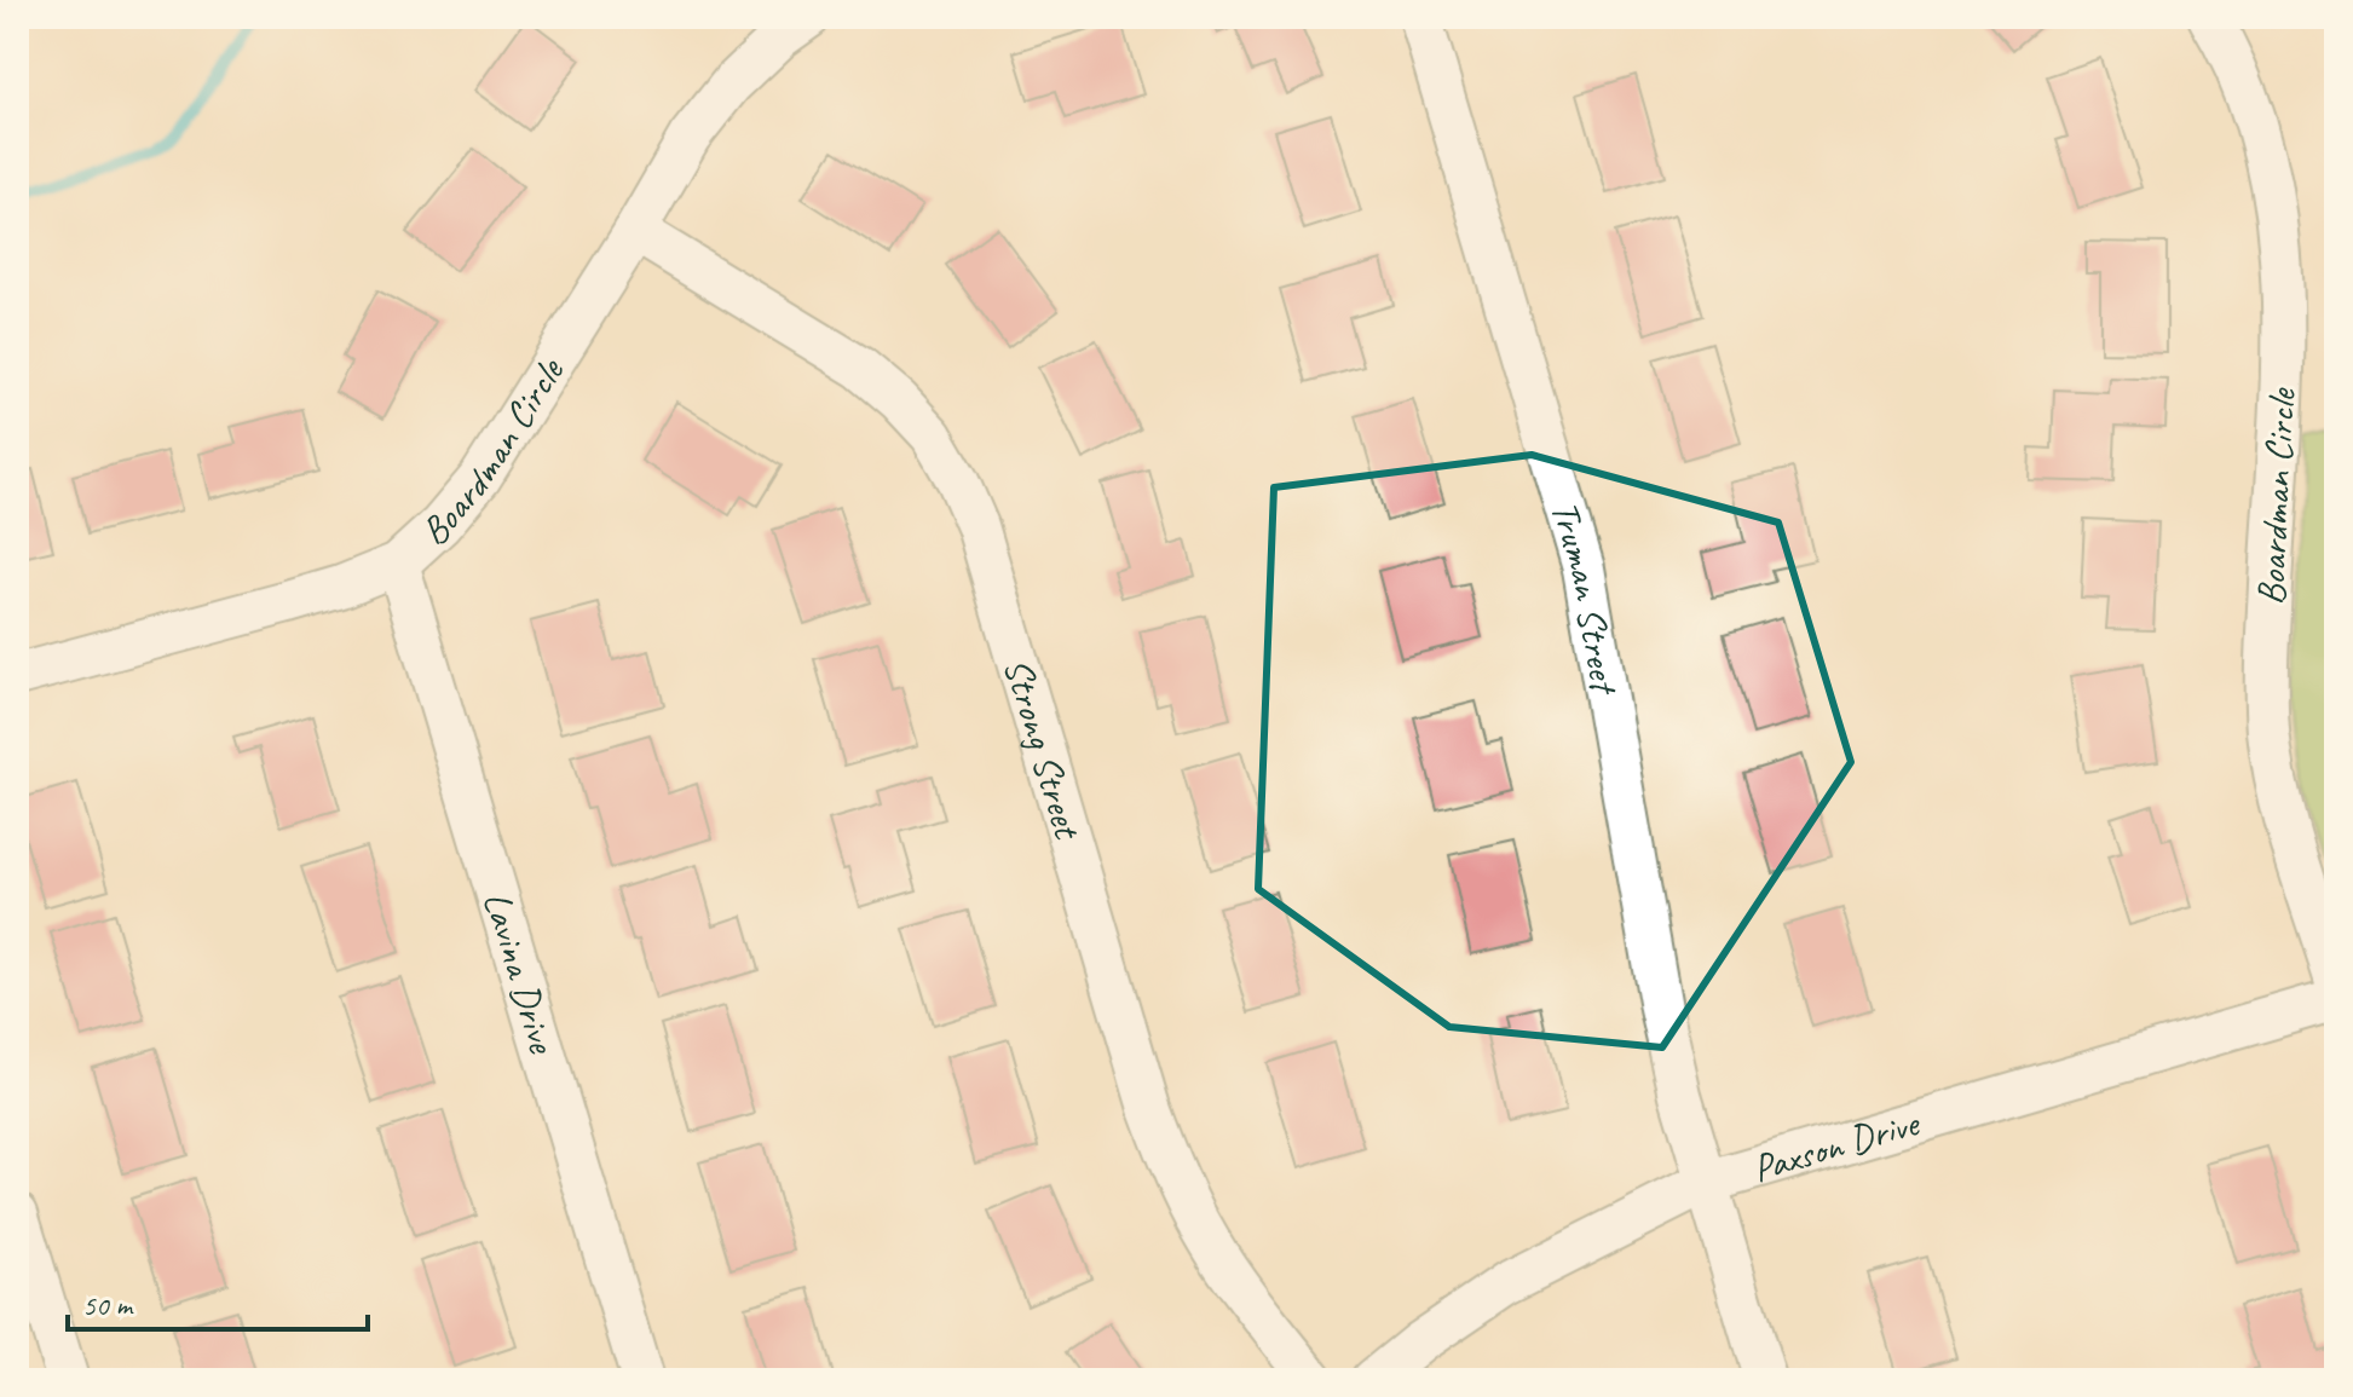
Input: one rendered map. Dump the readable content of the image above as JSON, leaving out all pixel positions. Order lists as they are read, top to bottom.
{
  "streets": {
    "street": [
      "Boardman Circle",
      "Truman Street",
      "Strong Street",
      "Lavina Drive",
      "Paxson Drive"
    ]
  },
  "crossings": [
    ["Boardman Circle", "Strong Street"],
    ["Boardman Circle", "Lavina Drive"],
    ["Truman Street", "Paxson Drive"]
  ],
  "scale_bar": "50 m"
}
